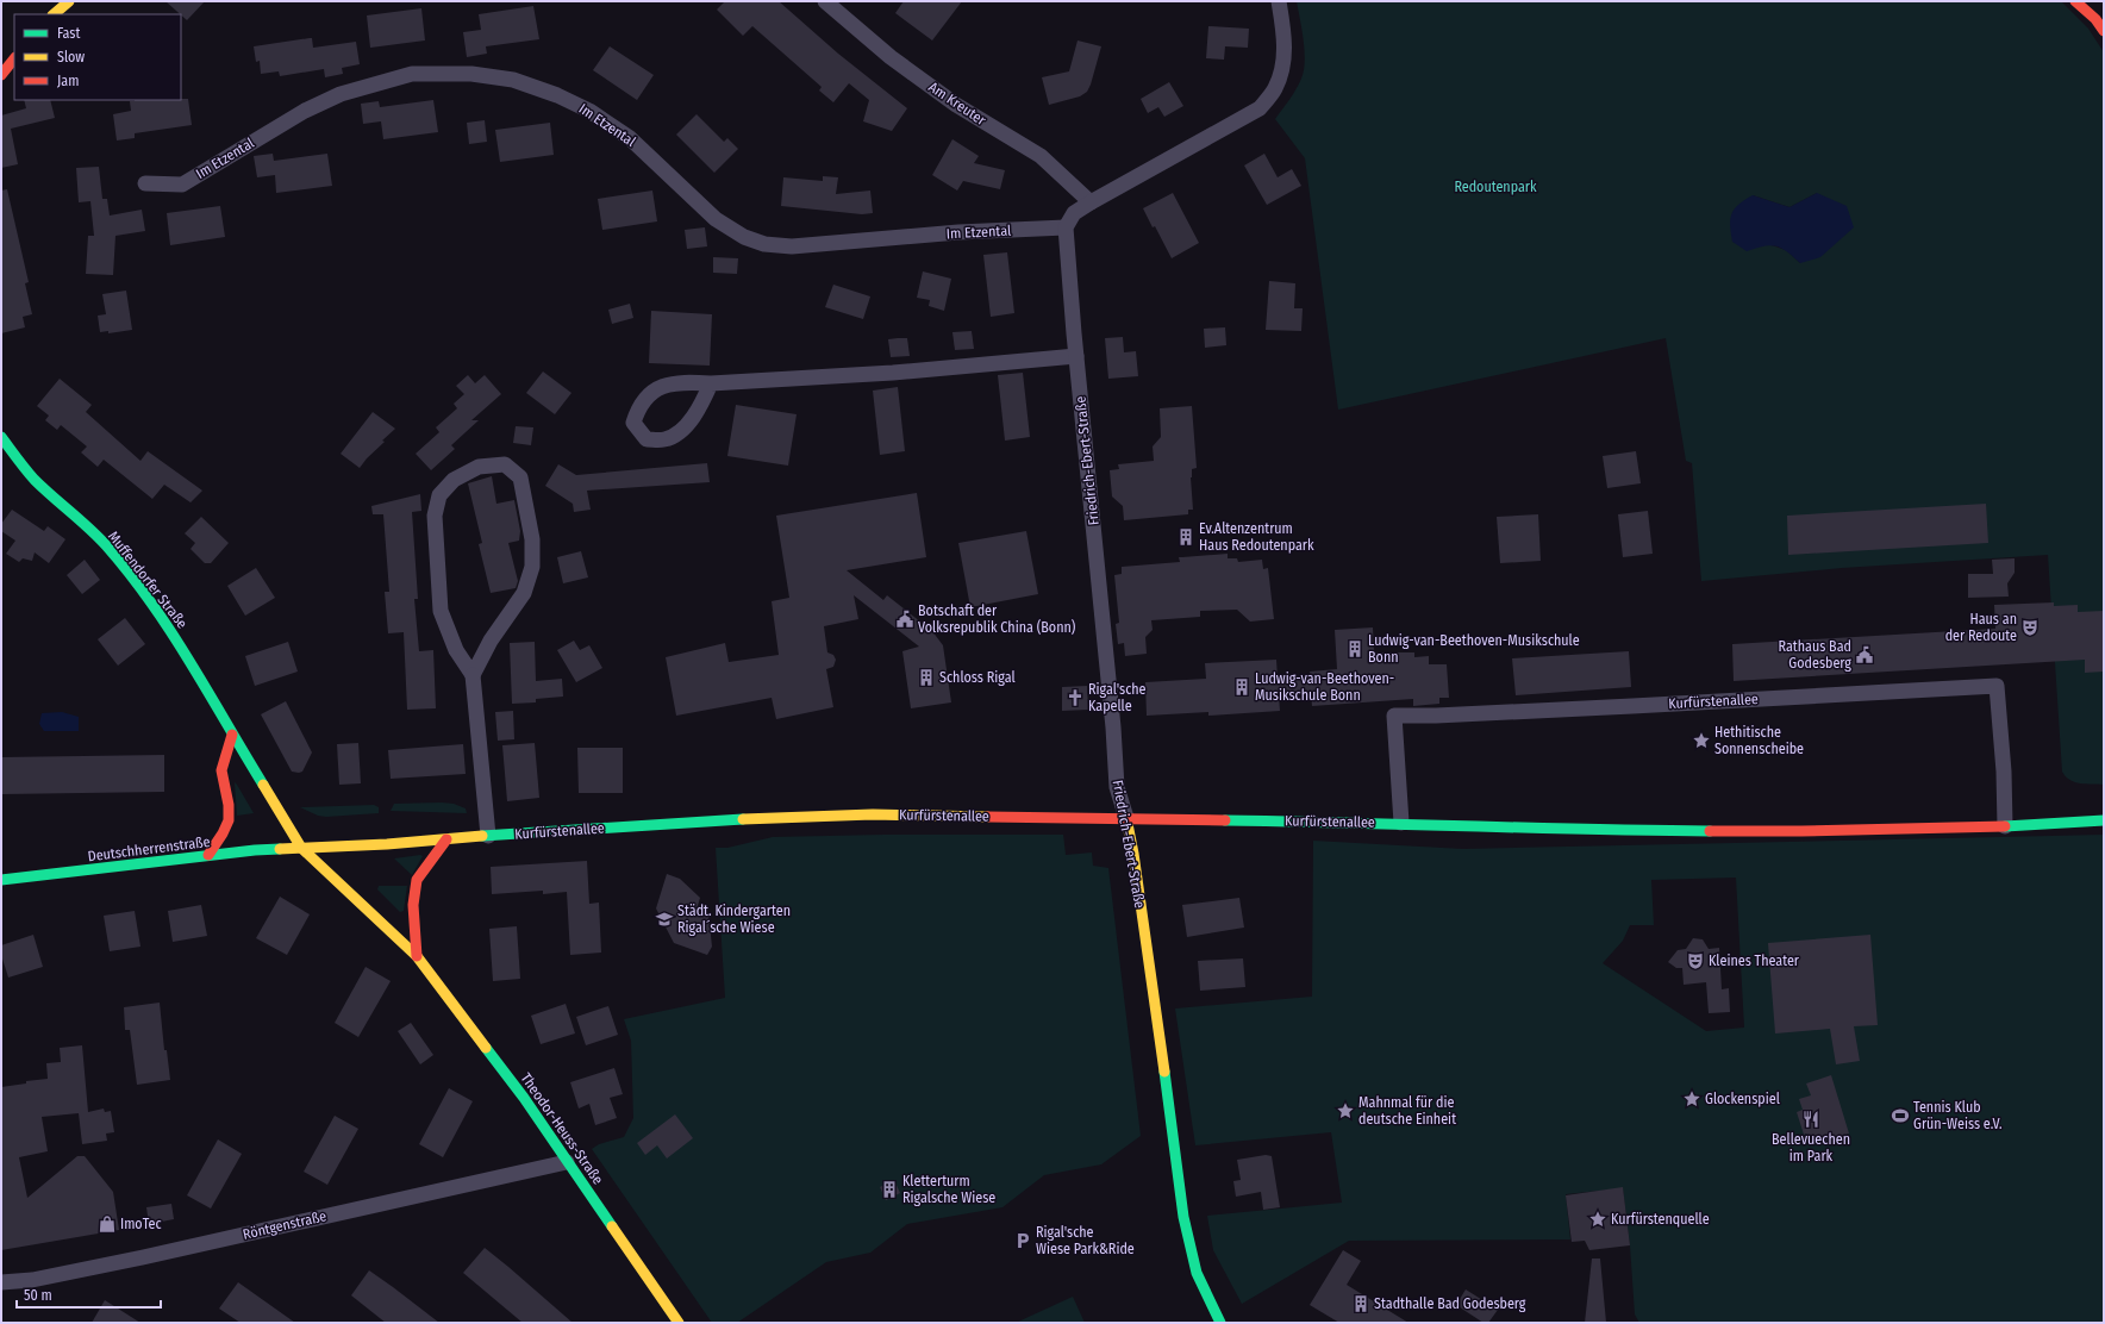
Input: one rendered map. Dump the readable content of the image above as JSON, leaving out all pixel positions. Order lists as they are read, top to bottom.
{
  "streets": {
    "street": [
      "Am Kreuter",
      "Im Etzental",
      "Friedrich-Ebert-Straße",
      "Muffendorfer Straße",
      "Kurfürstenallee",
      "Deutschherrenstraße",
      "Theodor-Heuss-Straße",
      "Röntgenstraße"
    ]
  },
  "crossings": [
    ["Im Etzental", "Friedrich-Ebert-Straße"],
    ["Friedrich-Ebert-Straße", "Kurfürstenallee"],
    ["Muffendorfer Straße", "Kurfürstenallee"],
    ["Muffendorfer Straße", "Deutschherrenstraße"],
    ["Muffendorfer Straße", "Theodor-Heuss-Straße"],
    ["Kurfürstenallee", "Deutschherrenstraße"],
    ["Kurfürstenallee", "Theodor-Heuss-Straße"],
    ["Deutschherrenstraße", "Theodor-Heuss-Straße"],
    ["Theodor-Heuss-Straße", "Röntgenstraße"]
  ],
  "parks": ["Redoutenpark"],
  "places": {
    "building": [
      "Ev.Altenzentrum Haus Redoutenpark",
      "Ludwig-van-Beethoven-Musikschule Bonn",
      "Schloss Rigal",
      "Ludwig-van-Beethoven- Musikschule Bonn",
      "Kletterturm Rigalsche Wiese",
      "Stadthalle Bad Godesberg"
    ],
    "public building": ["Botschaft der Volksrepublik China (Bonn)", "Rathaus Bad Godesberg"],
    "theatre": ["Haus an der Redoute", "Kleines Theater"],
    "church": ["Rigal'sche Kapelle"],
    "place": [
      "Hethitische Sonnenscheibe",
      "Glockenspiel",
      "Mahnmal für die deutsche Einheit",
      "Kurfürstenquelle"
    ],
    "school or university": ["Städt. Kindergarten Rigal´sche Wiese"],
    "sports": ["Tennis Klub Grün-Weiss e.V."],
    "restaurant": ["Bellevuechen im Park"],
    "shop": ["ImoTec"],
    "parking": ["Rigal'sche Wiese Park&Ride"]
  },
  "legend": ["Fast", "Slow", "Jam"],
  "scale_bar": "50 m"
}
